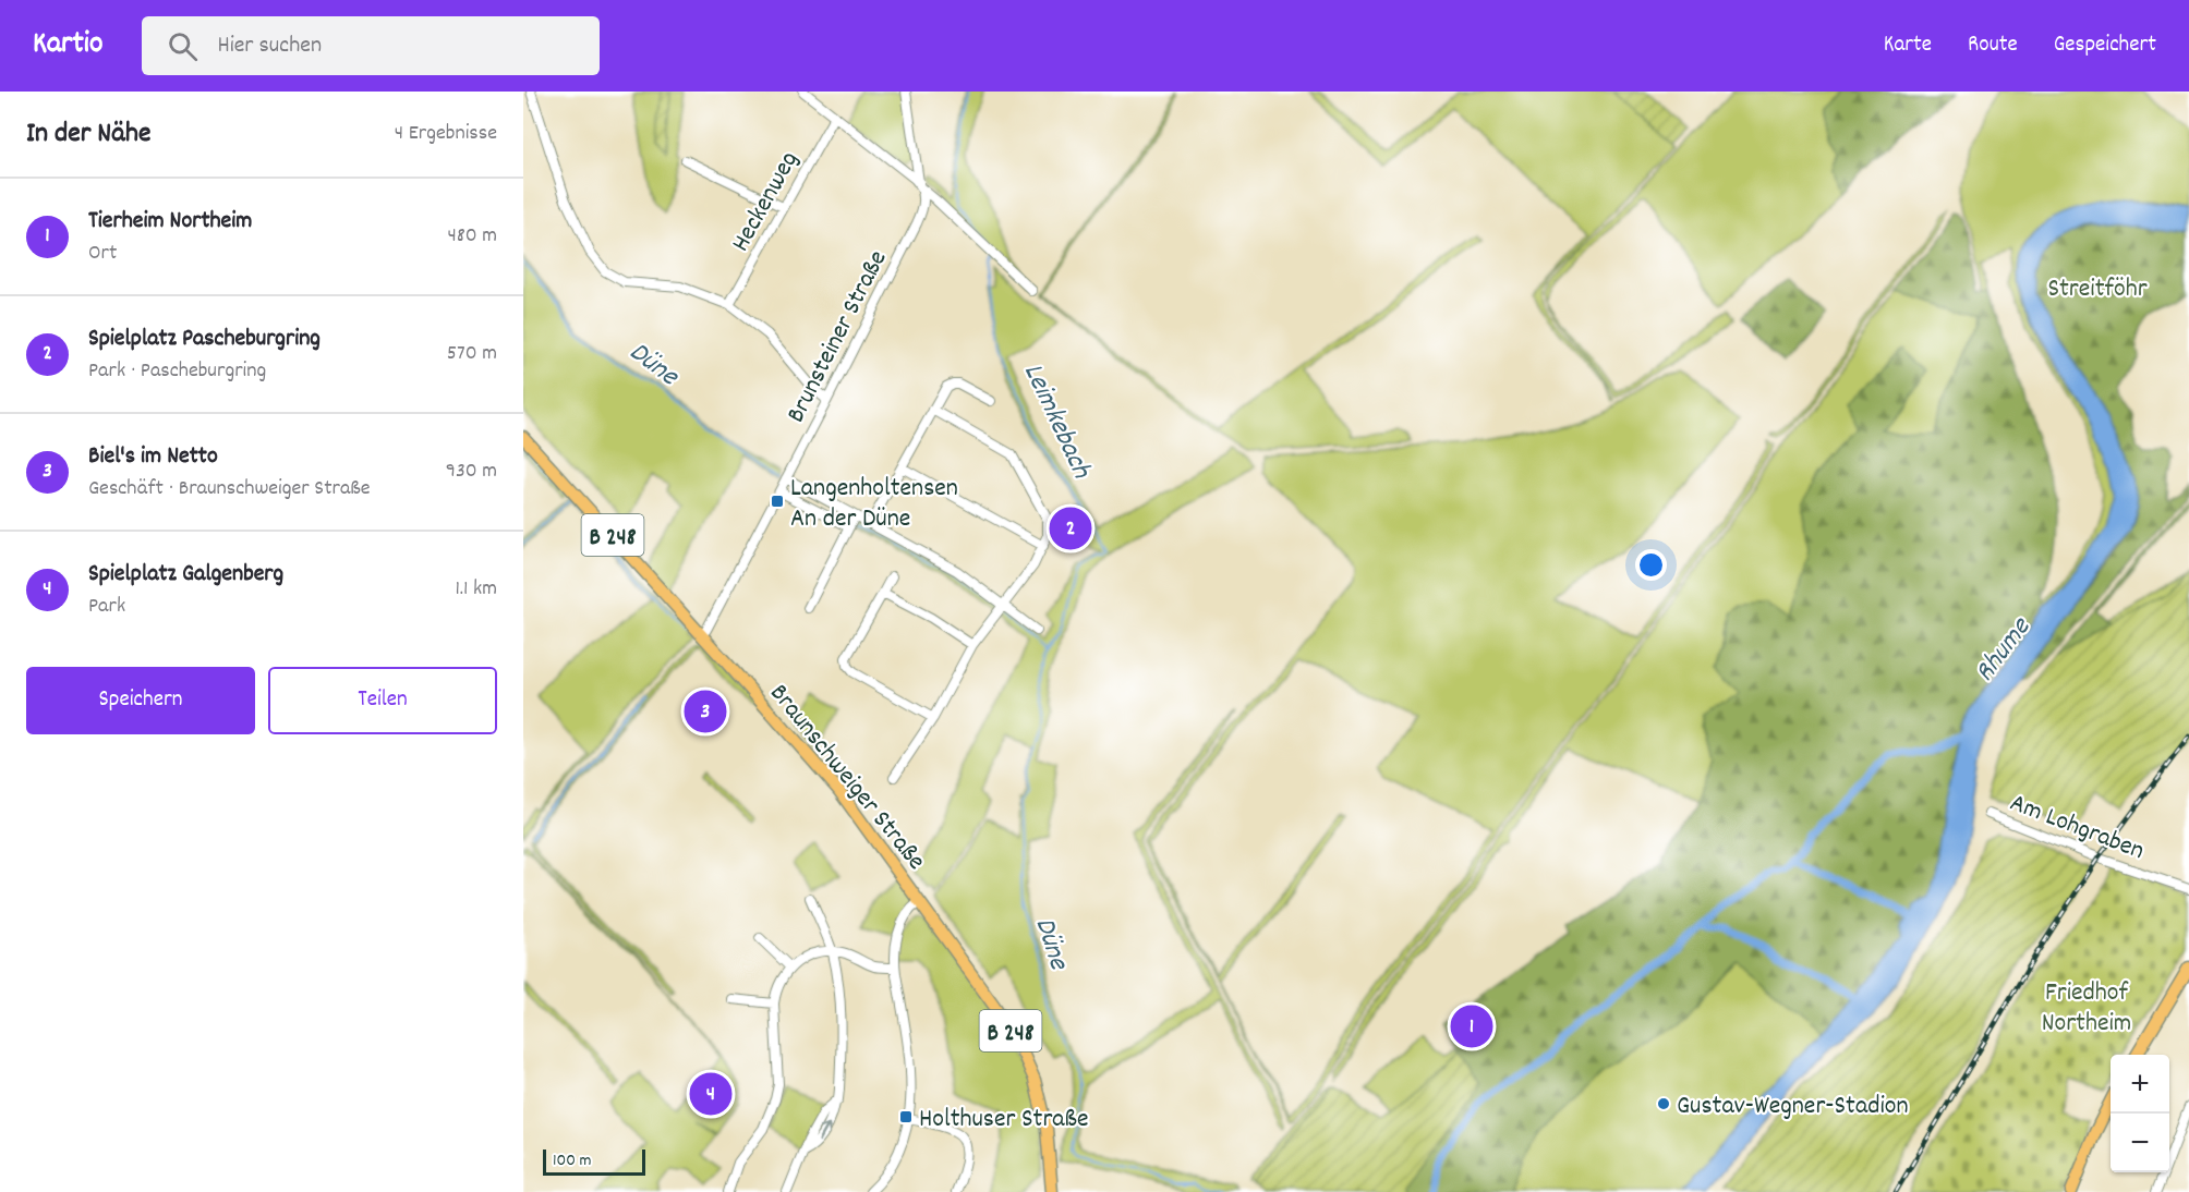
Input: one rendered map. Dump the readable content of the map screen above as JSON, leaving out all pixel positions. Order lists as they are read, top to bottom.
{
  "streets": {
    "main road": ["B 248", "Braunschweiger Straße"],
    "street": ["Heckenweg", "Brunsteiner Straße", "Am Lohgraben"]
  },
  "crossings": [
    ["Brunsteiner Straße", "Braunschweiger Straße"]
  ],
  "water": ["Düne", "Leimkebach", "Rhume"],
  "parks": ["Streitföhr", "Friedhof Northeim"],
  "places": {
    "transit": ["Langenholtensen An der Düne", "Holthuser Straße"],
    "other": ["Gustav-Wegner-Stadion"]
  },
  "scale_bar": "100 m",
  "page": {
    "header": "Kartio",
    "search": "Hier suchen",
    "nav": ["Karte", "Route", "Gespeichert"],
    "heading": ["In der Nähe", "4 Ergebnisse"],
    "list": [
      {
        "mark": "1",
        "name": "Tierheim Northeim",
        "note": "Ort",
        "value": "480 m"
      },
      {
        "mark": "2",
        "name": "Spielplatz Pascheburgring",
        "note": "Park · Pascheburgring",
        "value": "570 m"
      },
      {
        "mark": "3",
        "name": "Biel's im Netto",
        "note": "Geschäft · Braunschweiger Straße",
        "value": "930 m"
      },
      {
        "mark": "4",
        "name": "Spielplatz Galgenberg",
        "note": "Park",
        "value": "1.1 km"
      }
    ],
    "pins": [
      "2",
      "3",
      "1",
      "4"
    ],
    "buttons": ["Speichern", "Teilen"],
    "map_buttons": ["+", "−"],
    "scale": "100 m"
  }
}
